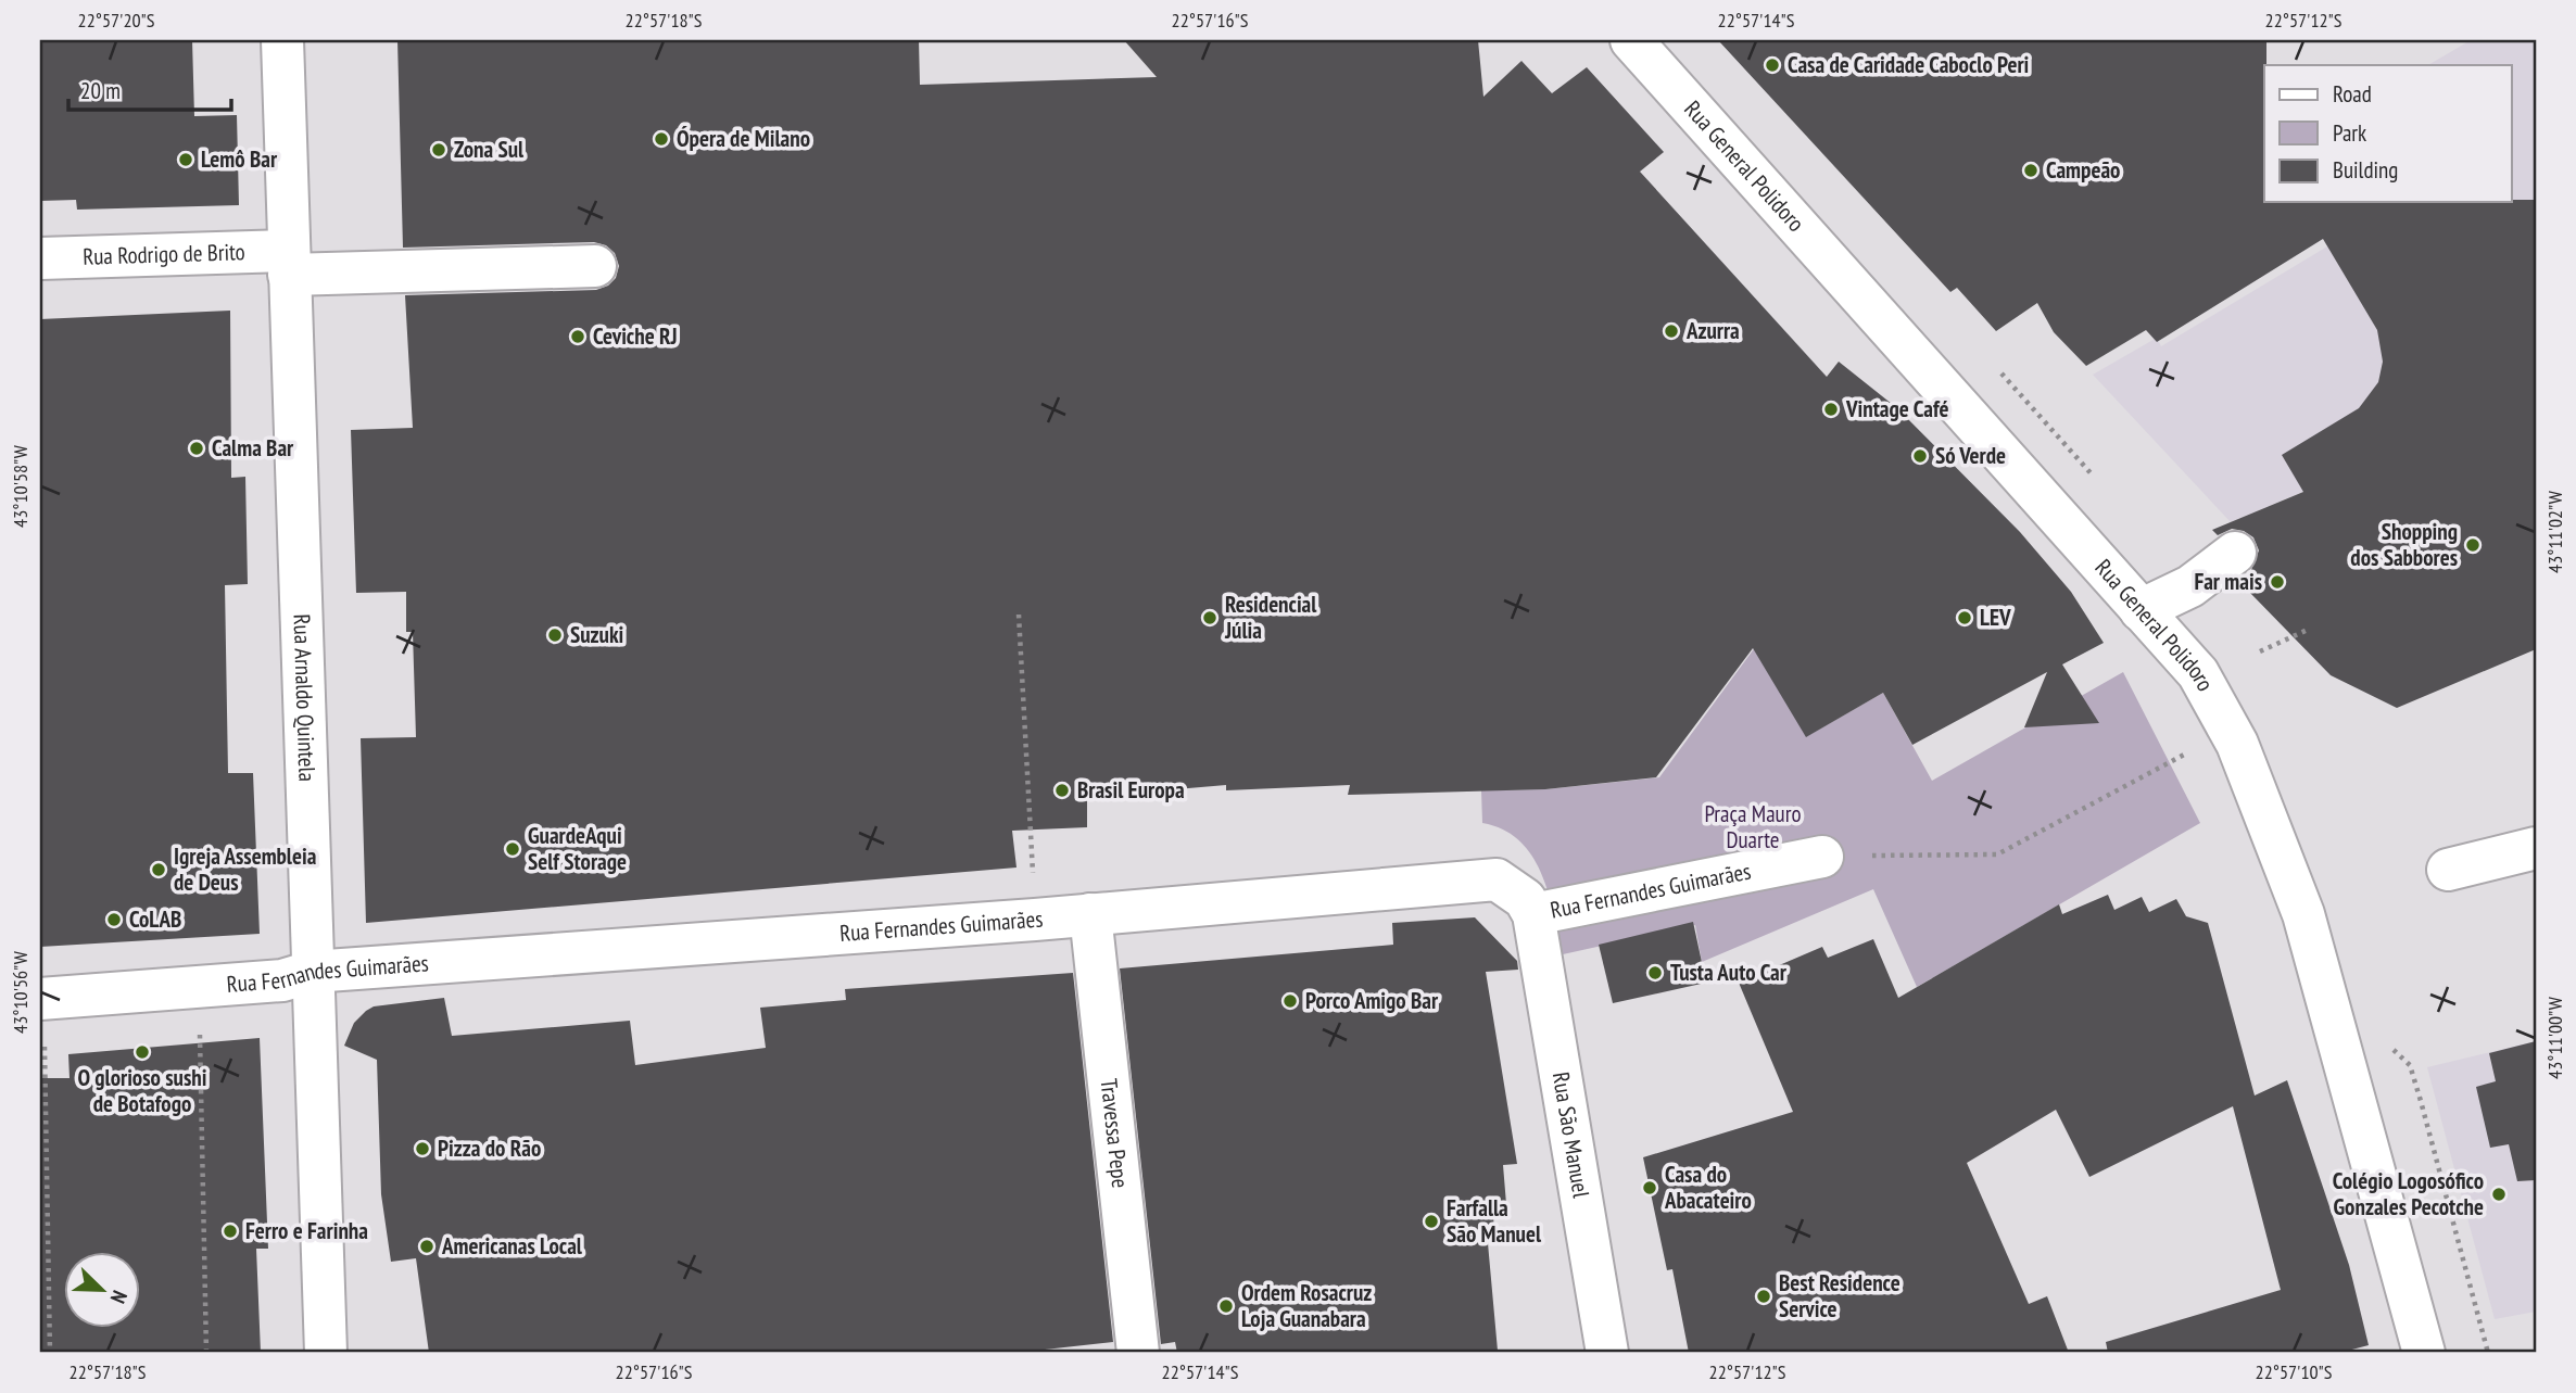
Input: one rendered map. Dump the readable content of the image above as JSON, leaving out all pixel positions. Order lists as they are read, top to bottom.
{
  "streets": {
    "street": [
      "Rua General Polidoro",
      "Rua Rodrigo de Brito",
      "Rua Arnaldo Quintela",
      "Rua Fernandes Guimarães",
      "Travessa Pepe",
      "Rua São Manuel"
    ]
  },
  "crossings": [
    ["Rua Rodrigo de Brito", "Rua Arnaldo Quintela"],
    ["Rua Arnaldo Quintela", "Rua Fernandes Guimarães"],
    ["Rua Fernandes Guimarães", "Travessa Pepe"],
    ["Rua Fernandes Guimarães", "Rua São Manuel"]
  ],
  "parks": ["Praça Mauro Duarte"],
  "places": [
    "Casa de Caridade Caboclo Peri",
    "Ópera de Milano",
    "Zona Sul",
    "Lemô Bar",
    "Campeão",
    "Azurra",
    "Ceviche RJ",
    "Vintage Café",
    "Calma Bar",
    "Só Verde",
    "Shopping dos Sabbores",
    "Far mais",
    "Residencial Júlia",
    "LEV",
    "Suzuki",
    "Brasil Europa",
    "GuardeAqui Self Storage",
    "Igreja Assembleia de Deus",
    "CoLAB",
    "Tusta Auto Car",
    "Porco Amigo Bar",
    "O glorioso sushi de Botafogo",
    "Pizza do Rão",
    "Casa do Abacateiro",
    "Colégio Logosófico Gonzales Pecotche",
    "Farfalla São Manuel",
    "Ferro e Farinha",
    "Americanas Local",
    "Best Residence Service",
    "Ordem Rosacruz Loja Guanabara"
  ],
  "legend": ["Road", "Park", "Building"],
  "scale_bar": "20 m",
  "north": "bottom right",
  "coordinates": [
    "22°57'20\"S",
    "22°57'18\"S",
    "22°57'16\"S",
    "22°57'14\"S",
    "22°57'12\"S",
    "43°10'58\"W",
    "43°11'02\"W",
    "43°10'56\"W",
    "43°11'00\"W",
    "22°57'10\"S"
  ]
}
